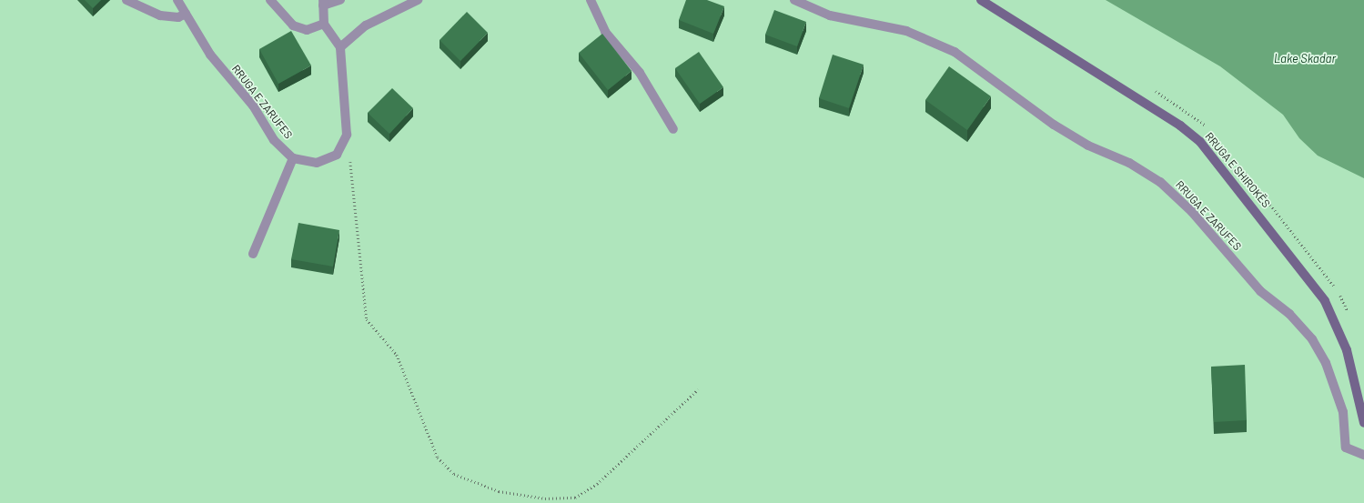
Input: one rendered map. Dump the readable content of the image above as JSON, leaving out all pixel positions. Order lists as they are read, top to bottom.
{
  "streets": {
    "main road": ["RRUGA E SHIROKËS"],
    "street": ["RRUGA E ZARUFES"]
  },
  "water": ["Lake Skadar"]
}
